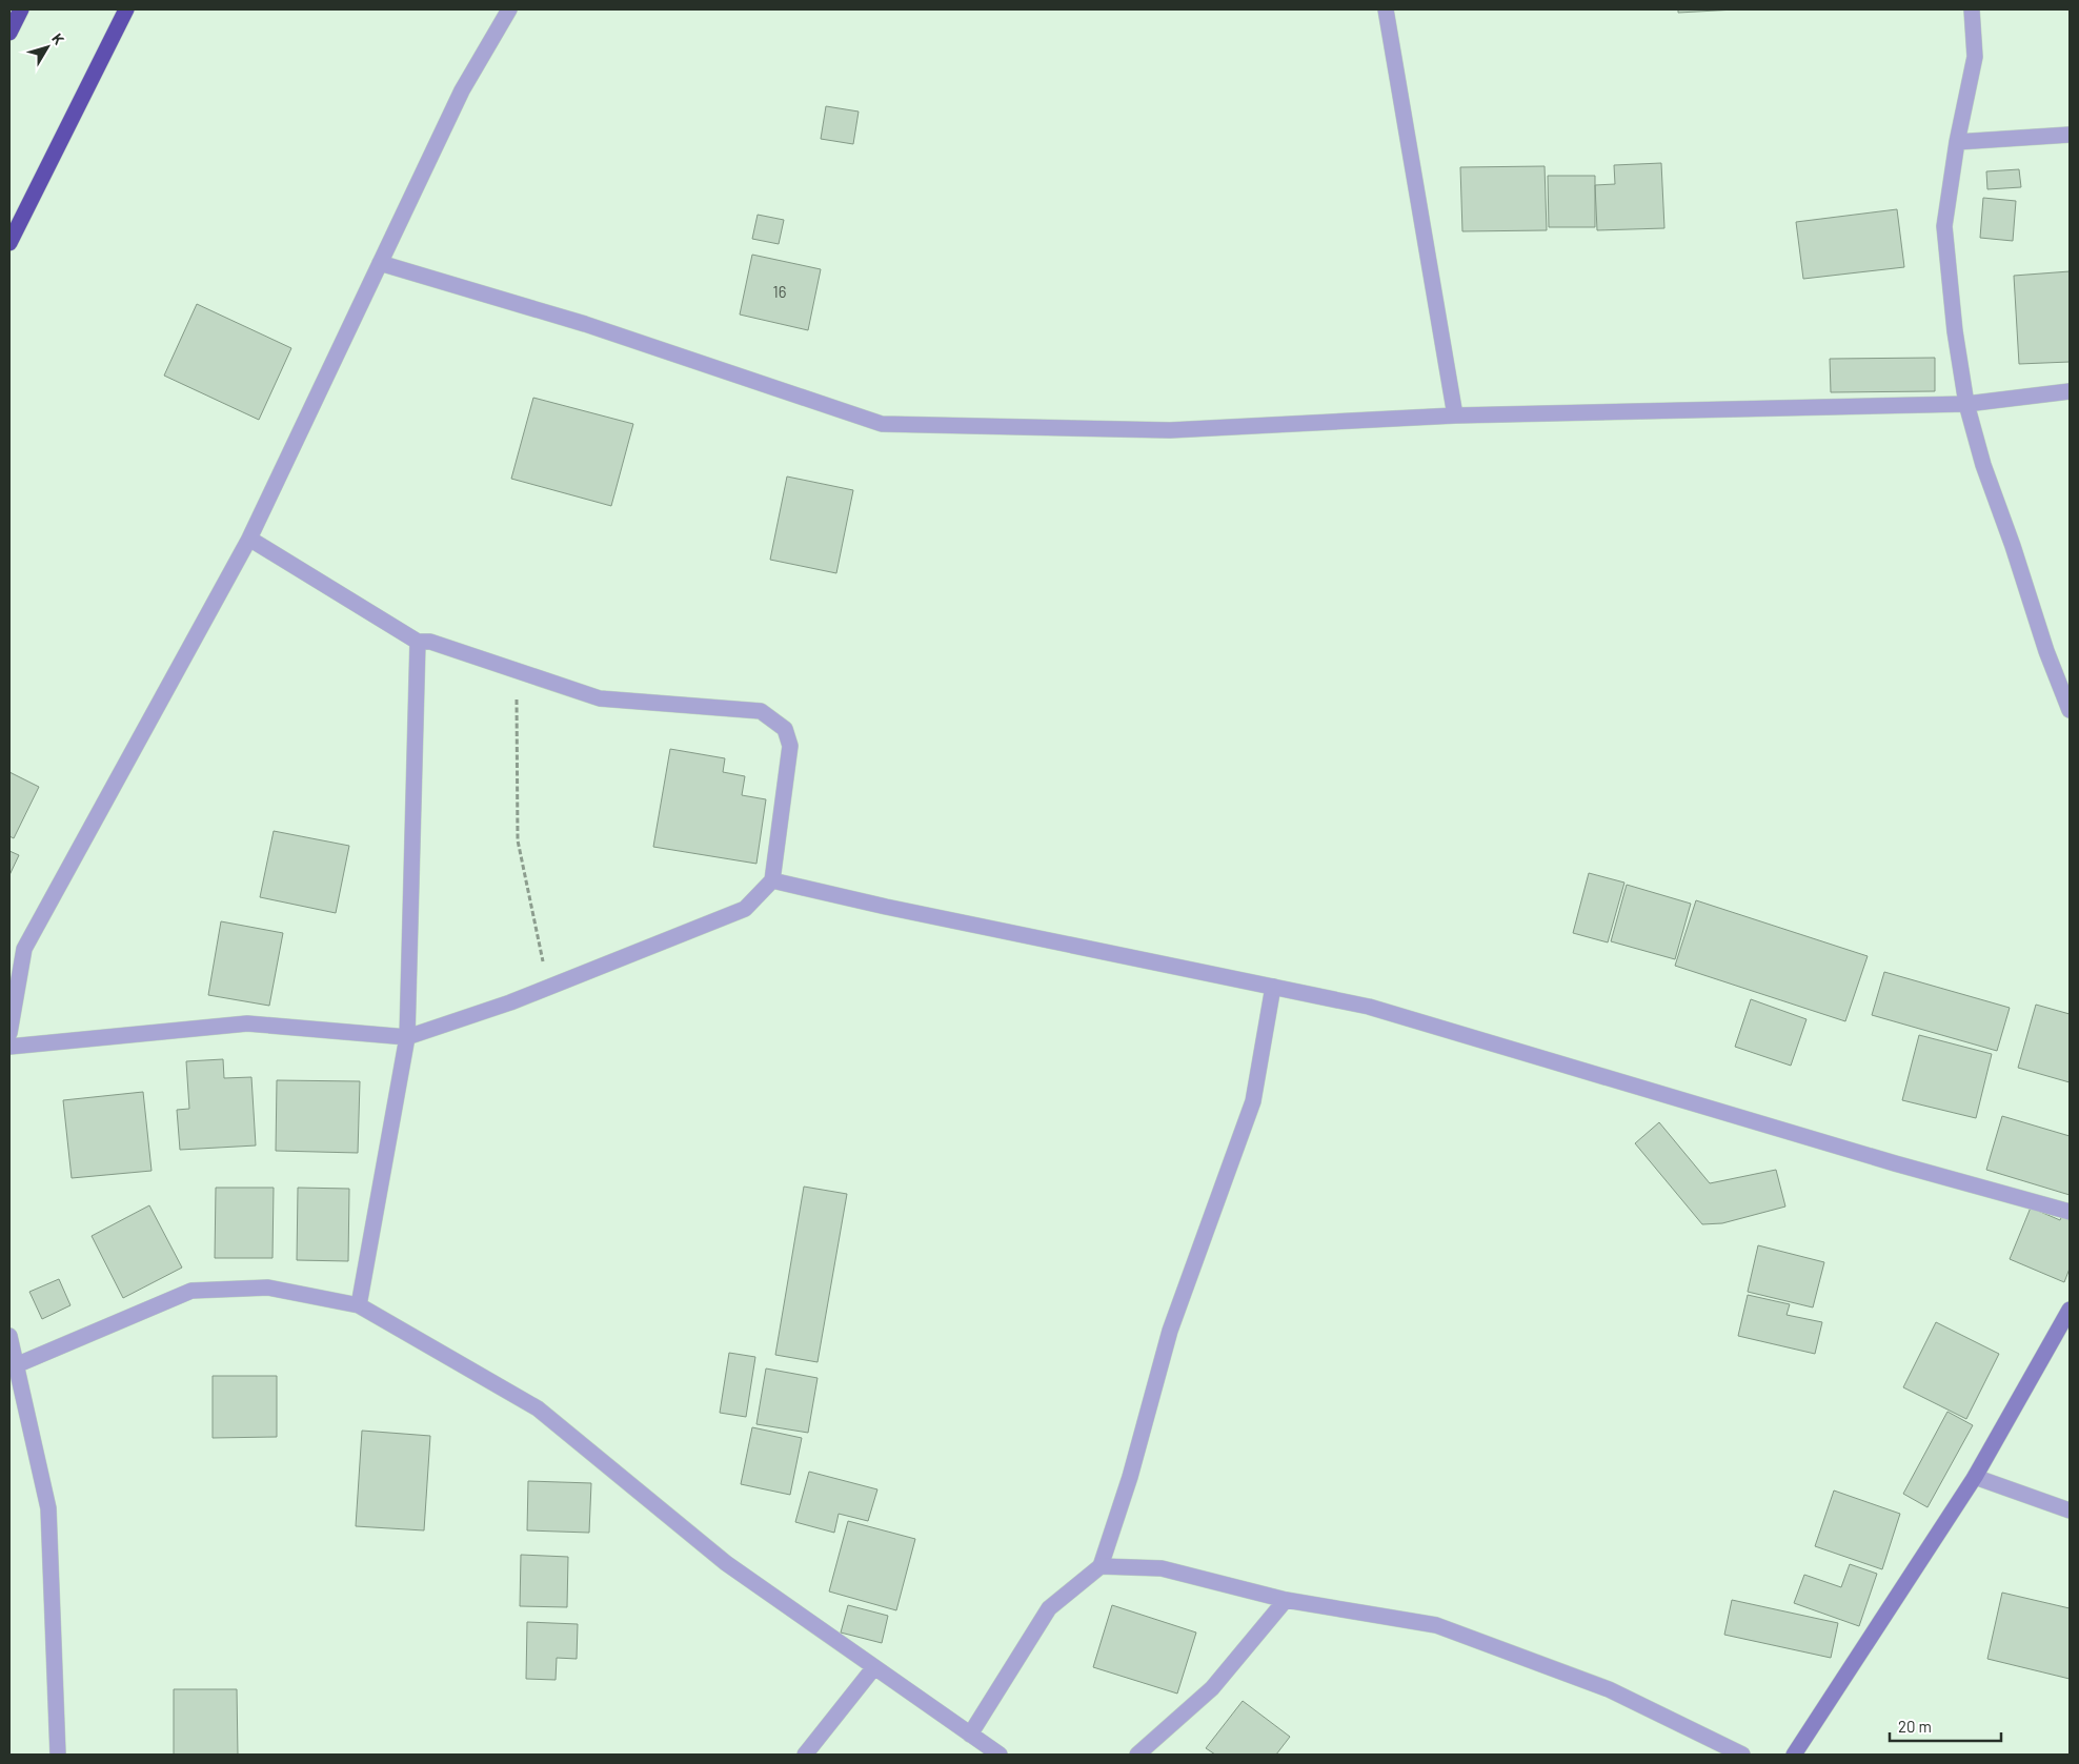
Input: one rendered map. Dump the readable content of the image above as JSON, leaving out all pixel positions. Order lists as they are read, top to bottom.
{
  "house_numbers": ["16"],
  "scale_bar": "20 m",
  "north": "top right"
}
